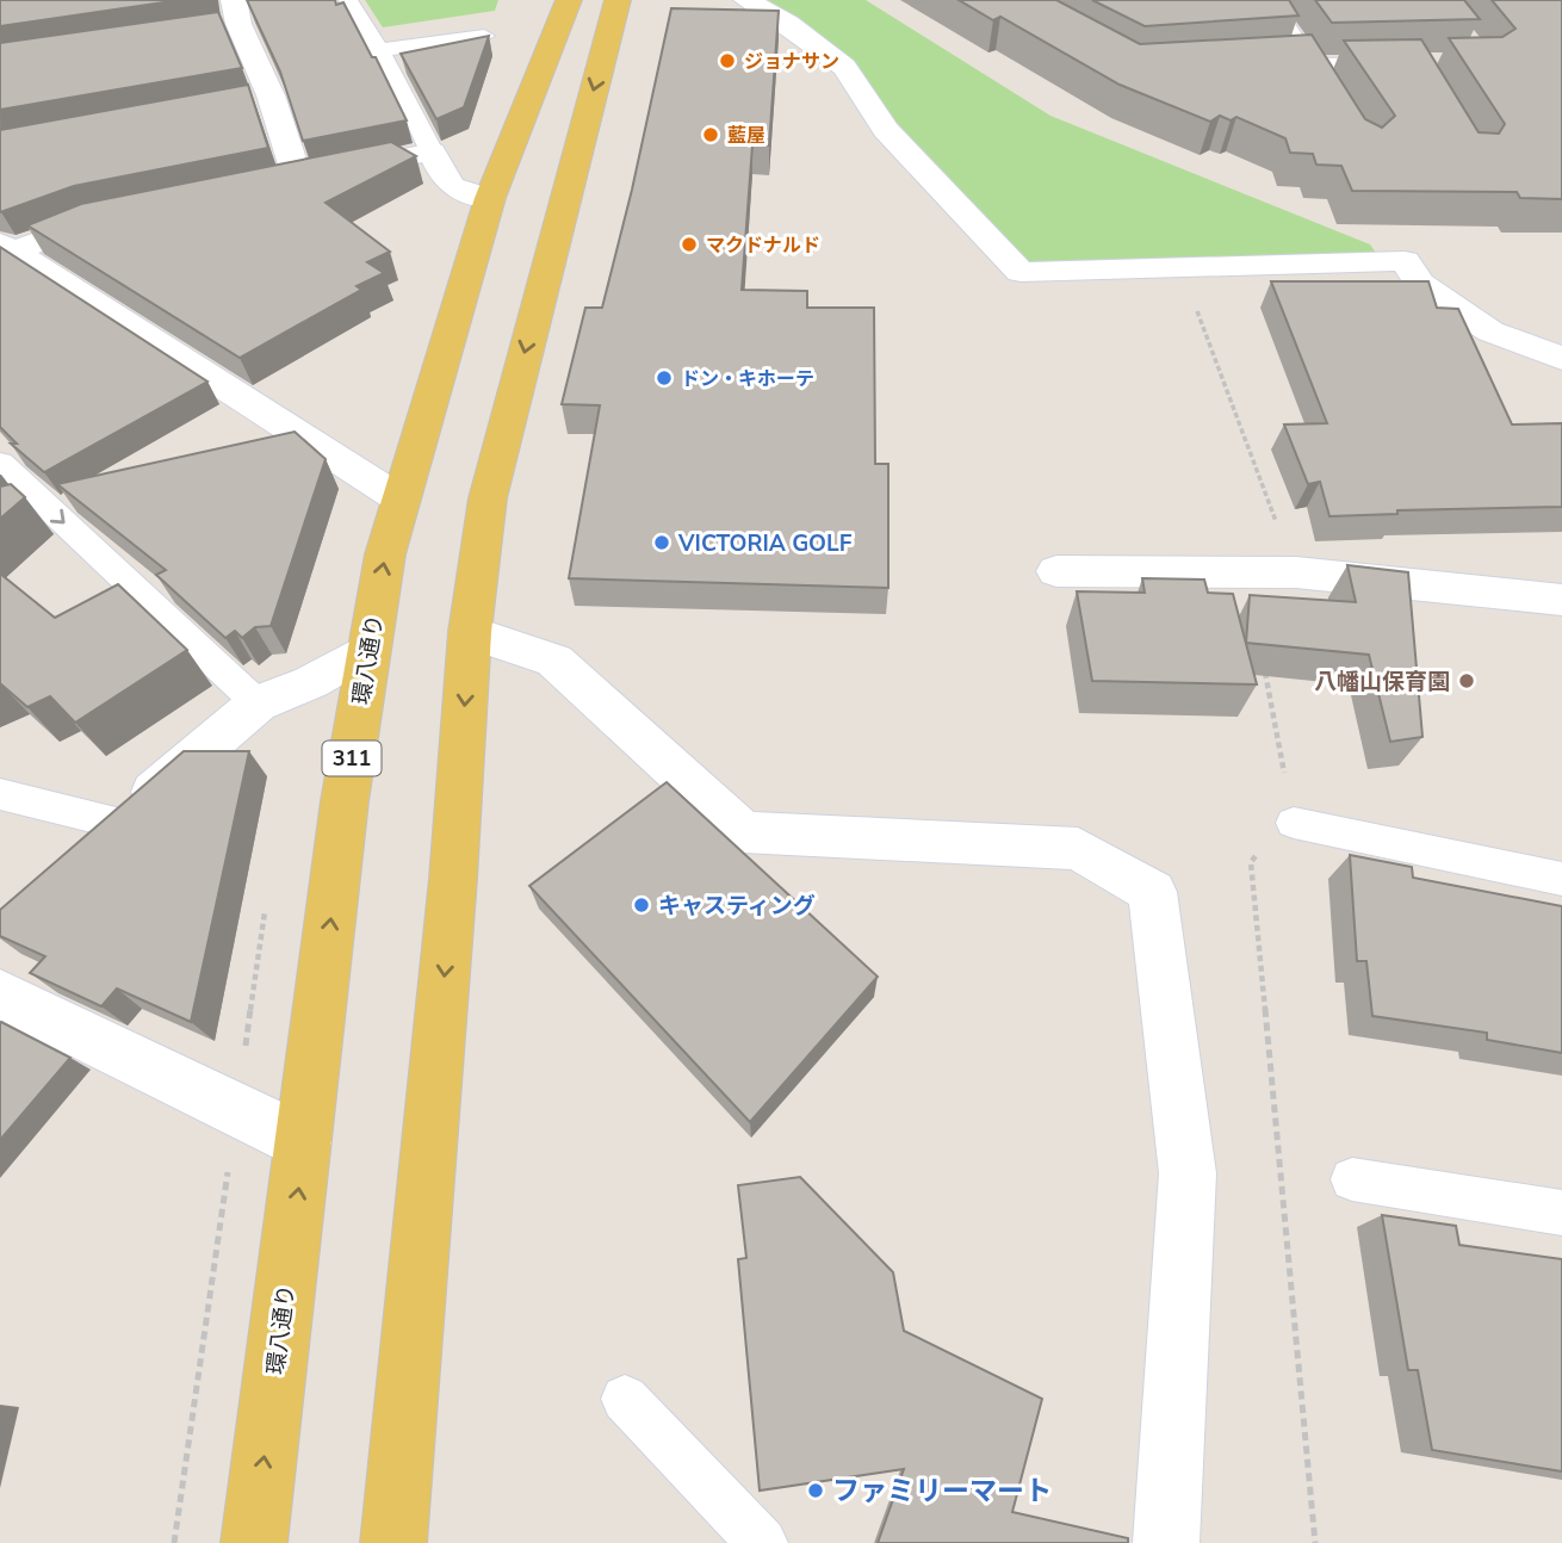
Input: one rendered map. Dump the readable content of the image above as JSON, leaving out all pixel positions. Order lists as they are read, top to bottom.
{
  "streets": {
    "main road": ["環八通り", "311"]
  },
  "places": [
    "ジョナサン",
    "藍屋",
    "マクドナルド",
    "ドン・キホーテ",
    "VICTORIA GOLF",
    "八幡山保育園",
    "キャスティング",
    "ファミリーマート"
  ]
}
